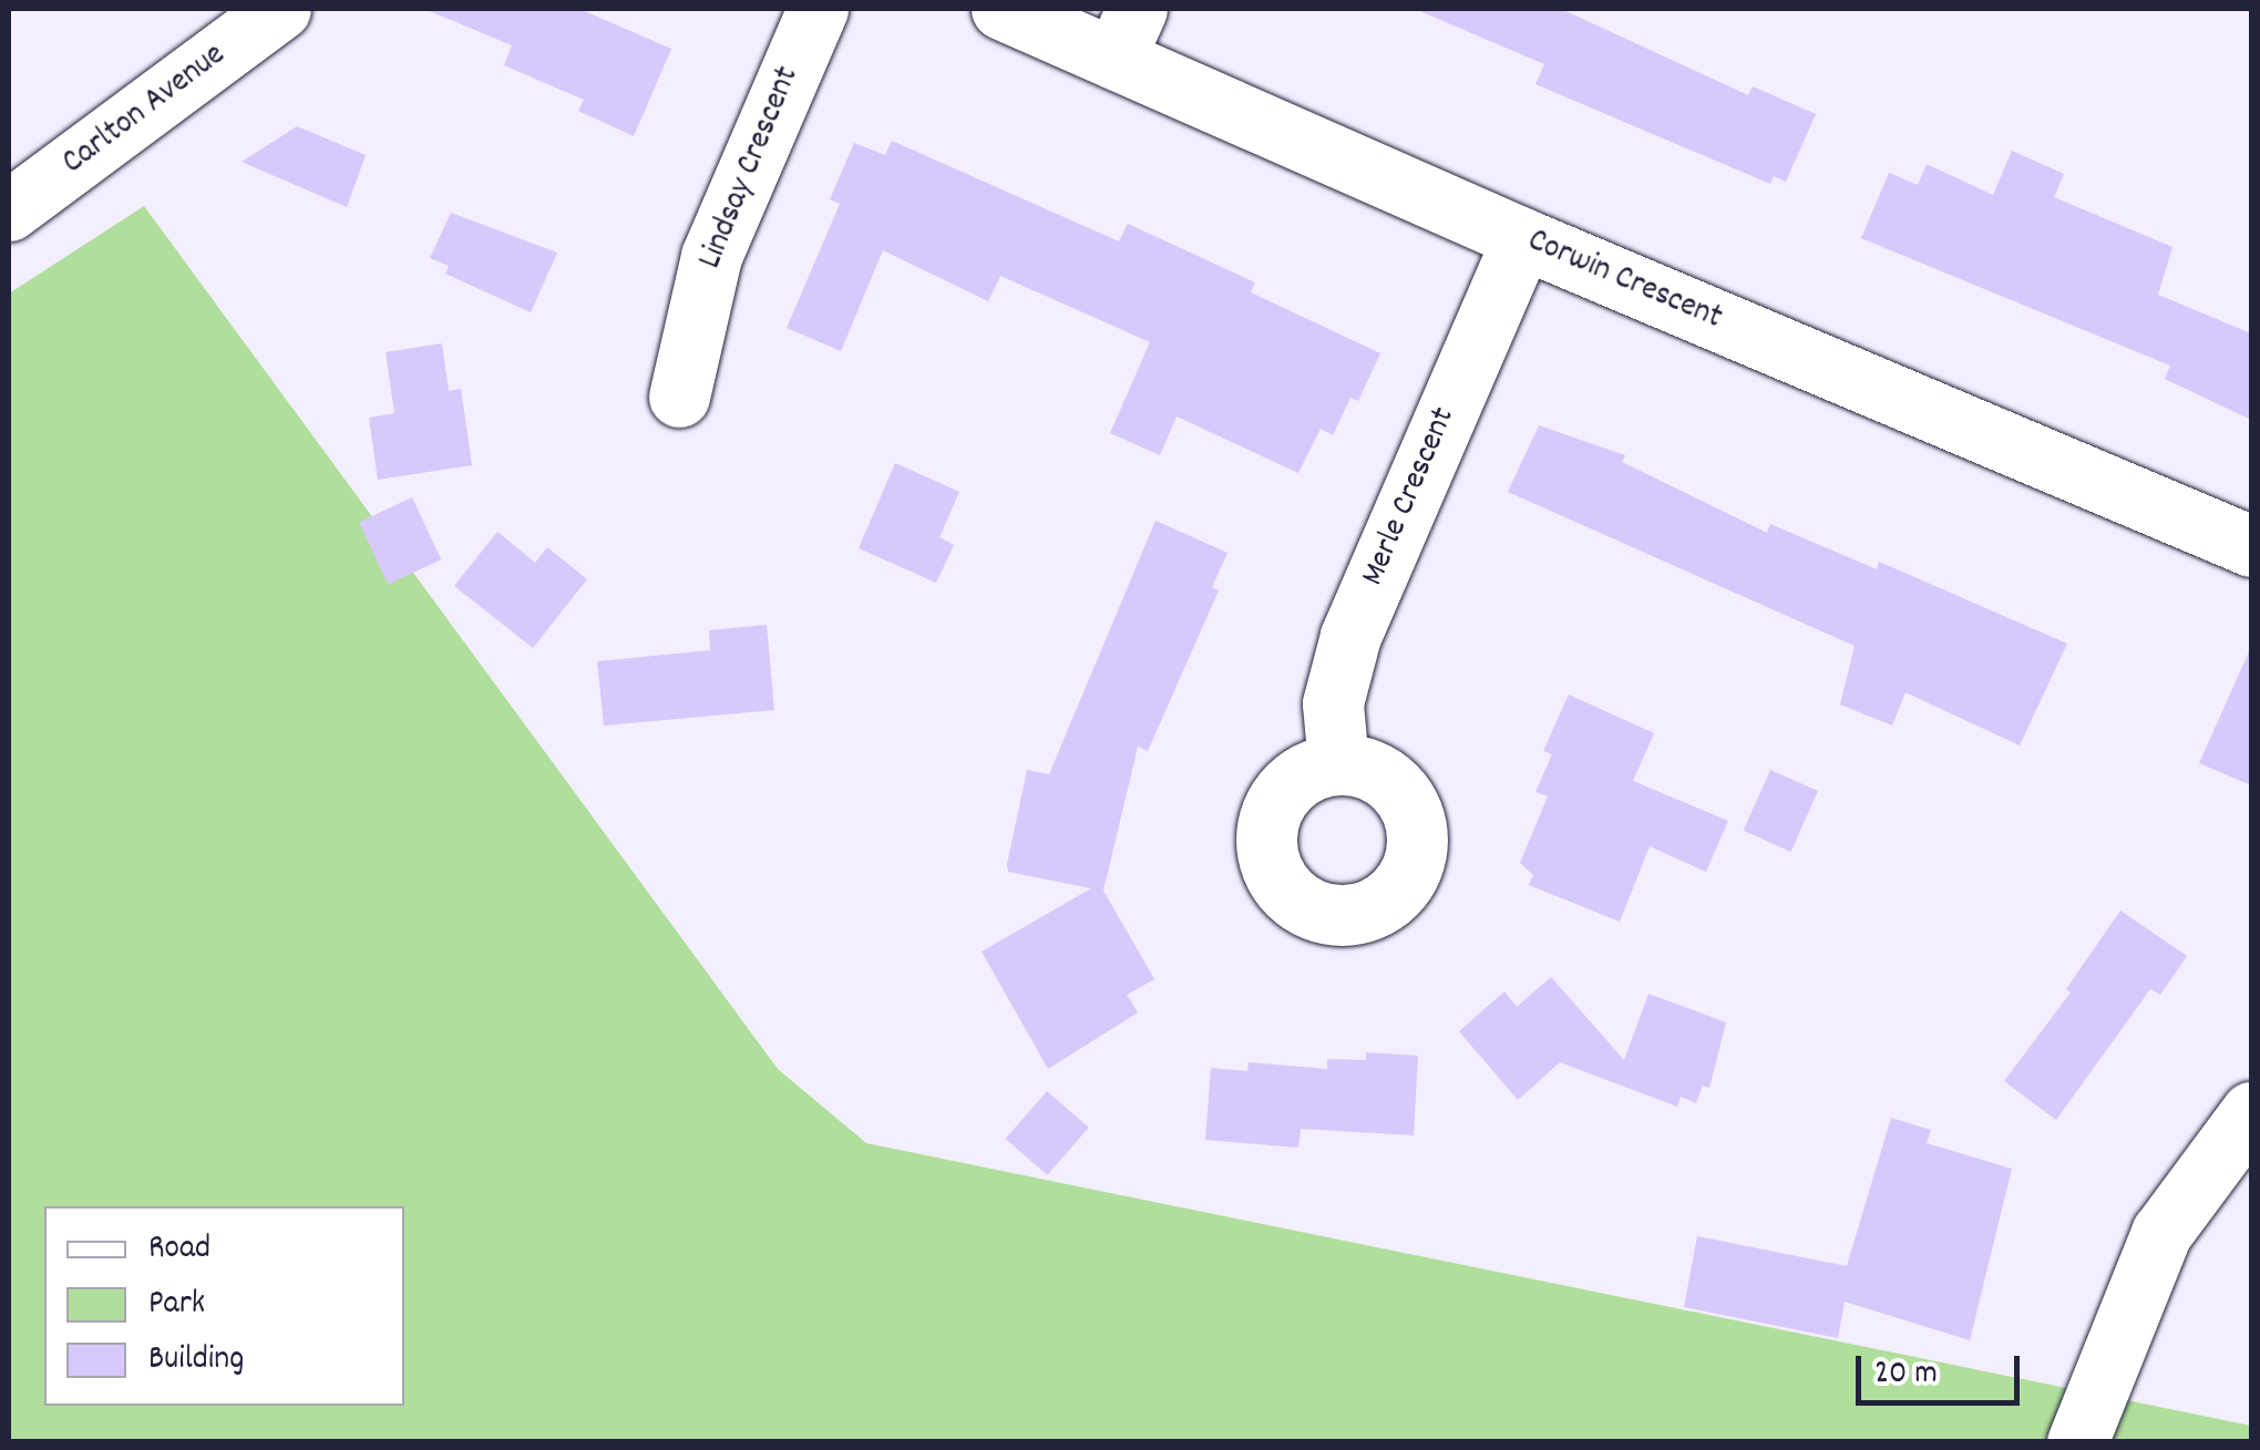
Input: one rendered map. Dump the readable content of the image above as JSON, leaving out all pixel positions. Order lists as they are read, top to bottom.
{
  "streets": {
    "street": [
      "Carlton Avenue",
      "Lindsay Crescent",
      "Corwin Crescent",
      "Merle Crescent"
    ]
  },
  "crossings": [
    ["Corwin Crescent", "Merle Crescent"]
  ],
  "legend": ["Road", "Park", "Building"],
  "scale_bar": "20 m"
}
